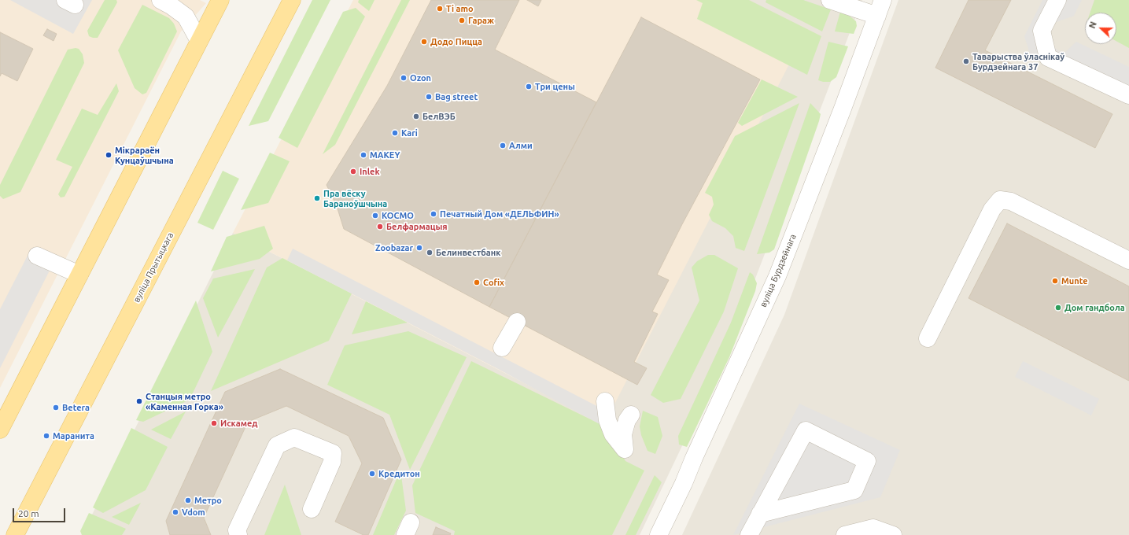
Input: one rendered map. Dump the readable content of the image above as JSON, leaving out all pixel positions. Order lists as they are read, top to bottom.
{
  "streets": {
    "main road": ["вуліца Прытыцкага"],
    "street": ["вуліца Бурдзейнага"]
  },
  "places": [
    "Ti amo",
    "Гараж",
    "Додо Пицца",
    "Таварыства ўласнікаў Бурдзейнага 37",
    "Ozon",
    "Три цены",
    "Bag street",
    "БелВЭБ",
    "Kari",
    "Алми",
    "Мікрараён Кунцаўшчына",
    "MAKEY",
    "Inlek",
    "Пра вёску Бараноўшчына",
    "Печатный Дом «ДЕЛЬФИН»",
    "КОСМО",
    "Белфармацыя",
    "Zoobazar",
    "Белинвестбанк",
    "Munte",
    "Cofix",
    "Дом гандбола",
    "Станцыя метро «Каменная Горка»",
    "Betera",
    "Искамед",
    "Маранита",
    "Кредитон",
    "Метро",
    "Vdom"
  ],
  "scale_bar": "20 m",
  "north": "left"
}
